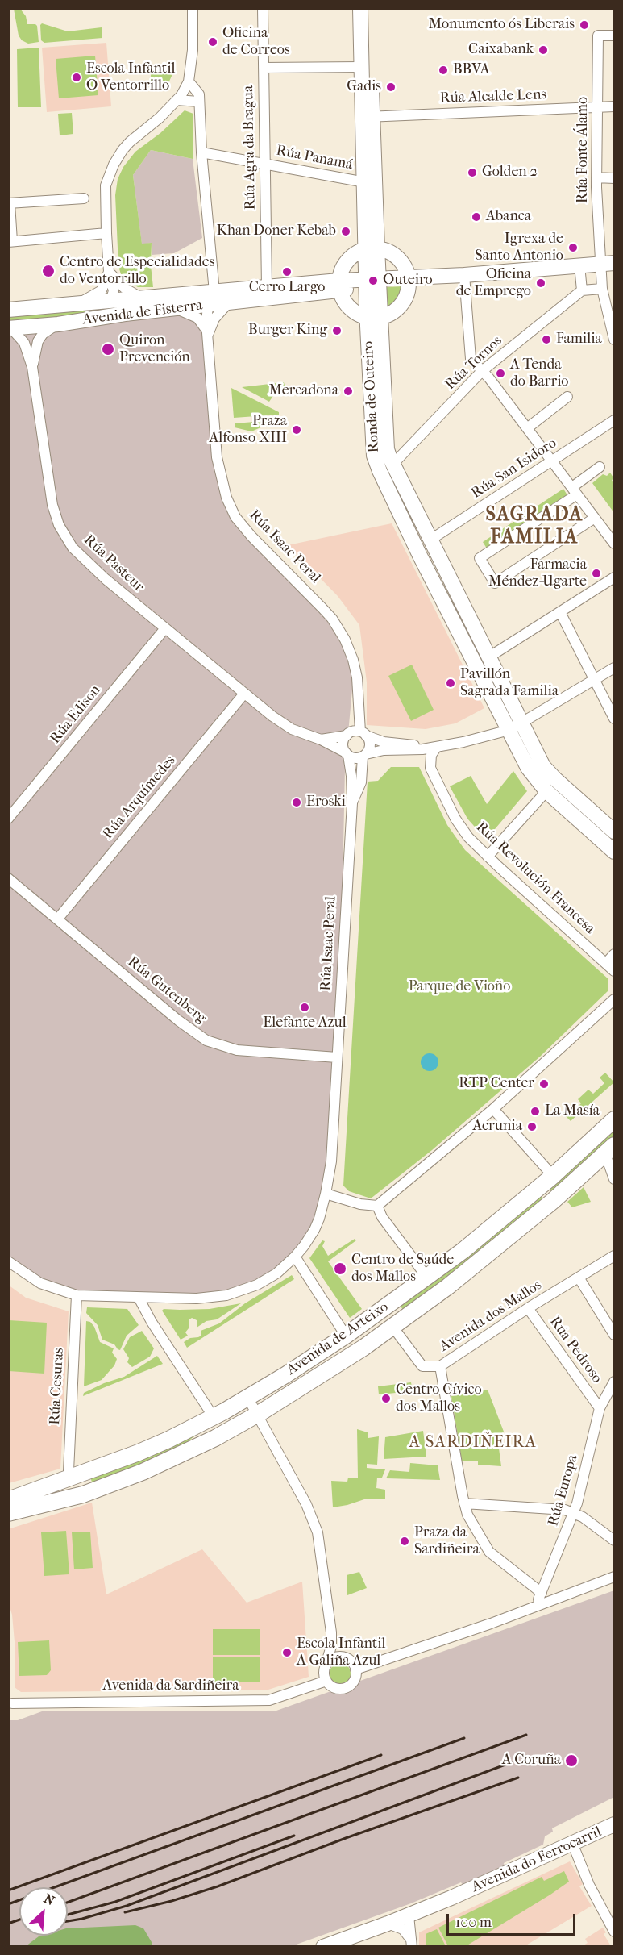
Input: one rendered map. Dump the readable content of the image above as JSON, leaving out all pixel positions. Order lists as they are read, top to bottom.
{
  "streets": {
    "main road": [
      "Avenida de Fisterra",
      "Ronda de Outeiro",
      "Avenida de Arteixo",
      "Avenida do Ferrocarril"
    ],
    "street": [
      "Rúa Alcalde Lens",
      "Rúa Agra da Bragua",
      "Rúa Fonte Álamo",
      "Rúa Panamá",
      "Rúa Tornos",
      "Rúa San Isidoro",
      "Rúa Isaac Peral",
      "Rúa Pasteur",
      "Rúa Edison",
      "Rúa Arquímedes",
      "Rúa Revolución Francesa",
      "Rúa Gutenberg",
      "Avenida dos Mallos",
      "Rúa Pedroso",
      "Rúa Cesuras",
      "Rúa Europa",
      "Avenida da Sardiñeira"
    ]
  },
  "crossings": [
    ["Rúa Alcalde Lens", "Rúa Fonte Álamo"],
    ["Rúa Alcalde Lens", "Ronda de Outeiro"],
    ["Rúa Agra da Bragua", "Rúa Panamá"],
    ["Rúa Agra da Bragua", "Avenida de Fisterra"],
    ["Rúa Fonte Álamo", "Avenida de Fisterra"],
    ["Rúa Panamá", "Ronda de Outeiro"],
    ["Rúa Panamá", "Rúa Isaac Peral"],
    ["Avenida de Fisterra", "Ronda de Outeiro"],
    ["Avenida de Fisterra", "Rúa Isaac Peral"],
    ["Avenida de Fisterra", "Rúa Pasteur"],
    ["Rúa Tornos", "Ronda de Outeiro"],
    ["Ronda de Outeiro", "Rúa San Isidoro"],
    ["Rúa Isaac Peral", "Rúa Pasteur"],
    ["Rúa Isaac Peral", "Rúa Gutenberg"],
    ["Rúa Isaac Peral", "Rúa Cesuras"],
    ["Rúa Pasteur", "Rúa Edison"],
    ["Rúa Pasteur", "Rúa Arquímedes"],
    ["Rúa Arquímedes", "Rúa Gutenberg"],
    ["Avenida dos Mallos", "Avenida de Arteixo"],
    ["Avenida dos Mallos", "Rúa Pedroso"],
    ["Avenida de Arteixo", "Rúa Cesuras"],
    ["Rúa Pedroso", "Rúa Europa"]
  ],
  "districts": ["SAGRADA FAMILIA", "A SARDIÑEIRA"],
  "parks": ["Parque de Vioño"],
  "places": [
    "Monumento ós Liberais",
    "Oficina de Correos",
    "Caixabank",
    "BBVA",
    "Escola Infantil O Ventorrillo",
    "Gadis",
    "Golden 2",
    "Abanca",
    "Khan Doner Kebab",
    "Igrexa de Santo Antonio",
    "Centro de Especialidades do Ventorrillo",
    "Cerro Largo",
    "Outeiro",
    "Oficina de Emprego",
    "Burger King",
    "Familia",
    "Quiron Prevención",
    "A Tenda do Barrio",
    "Mercadona",
    "Praza Alfonso XIII",
    "Farmacia Méndez-Ugarte",
    "Pavillón Sagrada Familia",
    "Eroski",
    "Elefante Azul",
    "RTP Center",
    "La Masía",
    "Acrunia",
    "Centro de Saúde dos Mallos",
    "Centro Cívico dos Mallos",
    "Praza da Sardiñeira",
    "Escola Infantil A Galiña Azul",
    "A Coruña"
  ],
  "scale_bar": "100 m",
  "north": "top right"
}
